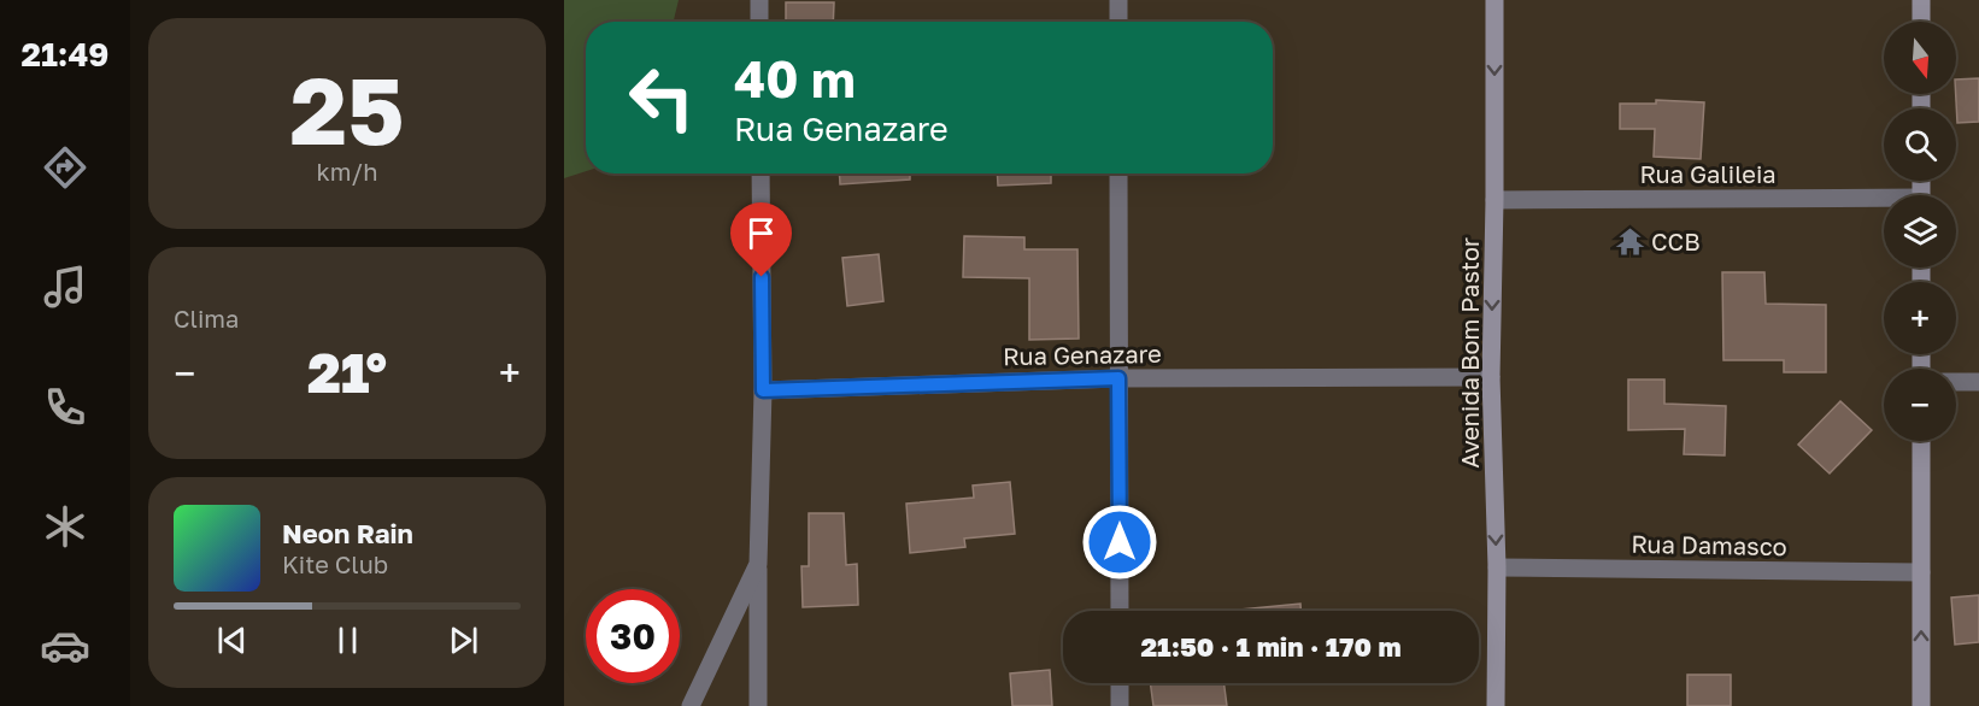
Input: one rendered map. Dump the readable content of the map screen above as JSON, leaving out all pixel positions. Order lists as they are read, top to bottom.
{
  "streets": {
    "street": [
      "Rua Galileia",
      "Avenida Bom Pastor",
      "Rua Genazare",
      "Rua Damasco"
    ]
  },
  "crossings": [
    ["Rua Galileia", "Avenida Bom Pastor"],
    ["Avenida Bom Pastor", "Rua Genazare"],
    ["Avenida Bom Pastor", "Rua Damasco"]
  ],
  "one_way": ["Avenida Bom Pastor"],
  "places": {
    "temple": ["CCB"]
  },
  "north": "bottom",
  "page": {
    "tabs": "21:49",
    "tile": [
      ["25", "km/h"],
      "Clima"
    ],
    "map_buttons": ["+", "−"],
    "turn": ["40 m", "Rua Genazare"],
    "heat": ["−", "21°", "+"],
    "song": ["Neon Rain", "Kite Club"],
    "limit": "30",
    "trip": "21:50 · 1 min · 170 m"
  }
}
